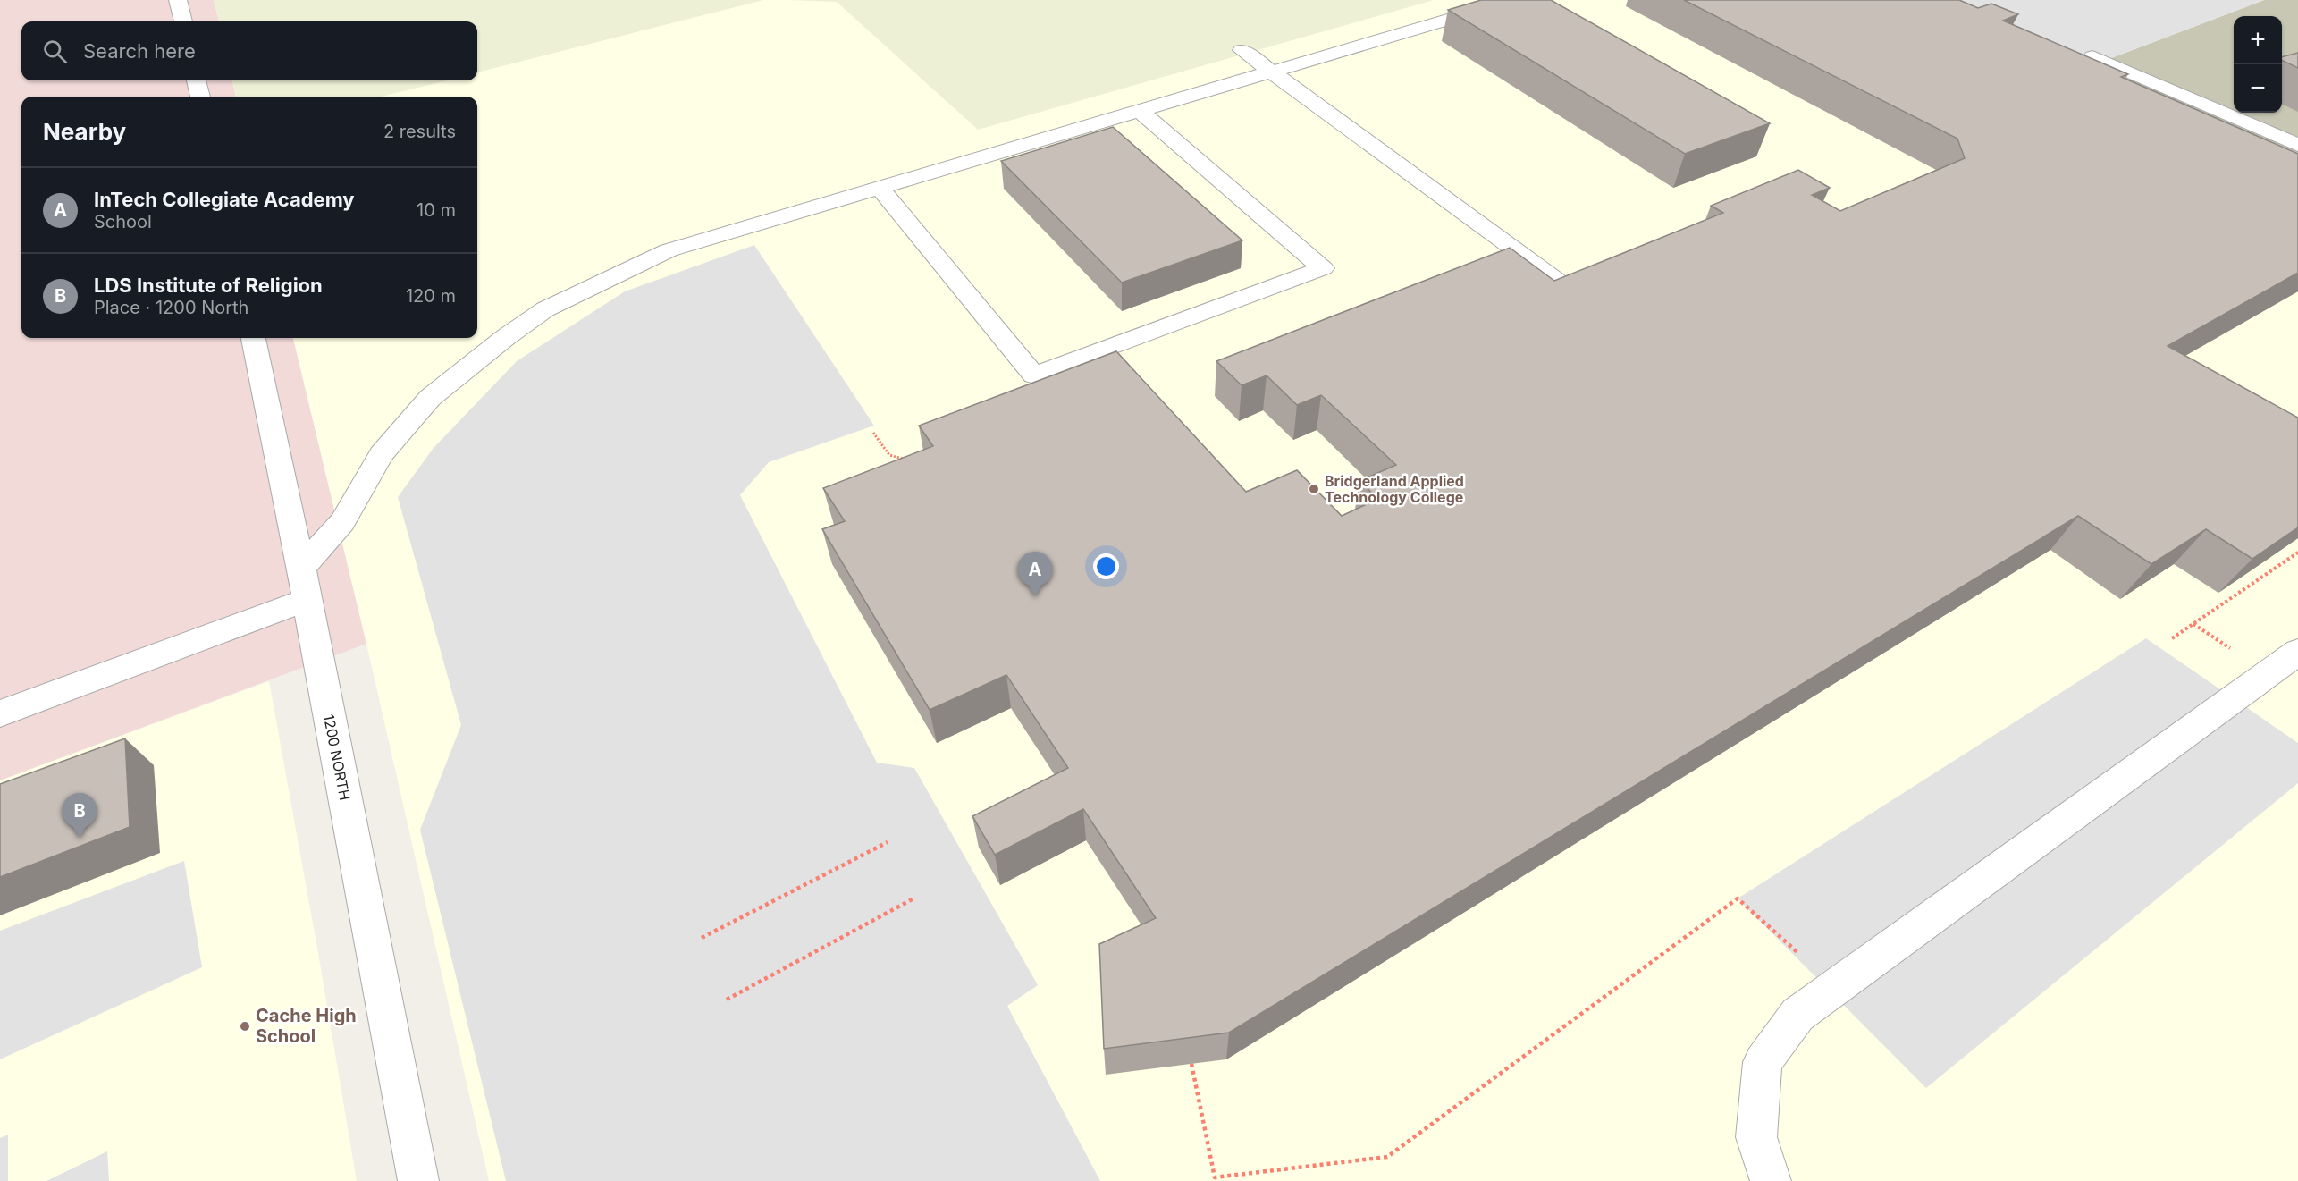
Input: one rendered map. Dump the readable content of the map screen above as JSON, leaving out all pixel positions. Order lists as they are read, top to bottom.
{
  "streets": {
    "street": ["1200 NORTH"]
  },
  "places": ["Bridgerland Applied Technology College", "Cache High School"],
  "page": {
    "map_buttons": ["+", "−"],
    "search": "Search here",
    "heading": ["Nearby", "2 results"],
    "list": [
      {
        "mark": "A",
        "name": "InTech Collegiate Academy",
        "note": "School",
        "value": "10 m"
      },
      {
        "mark": "B",
        "name": "LDS Institute of Religion",
        "note": "Place · 1200 North",
        "value": "120 m"
      }
    ],
    "pins": ["A", "B"]
  }
}
